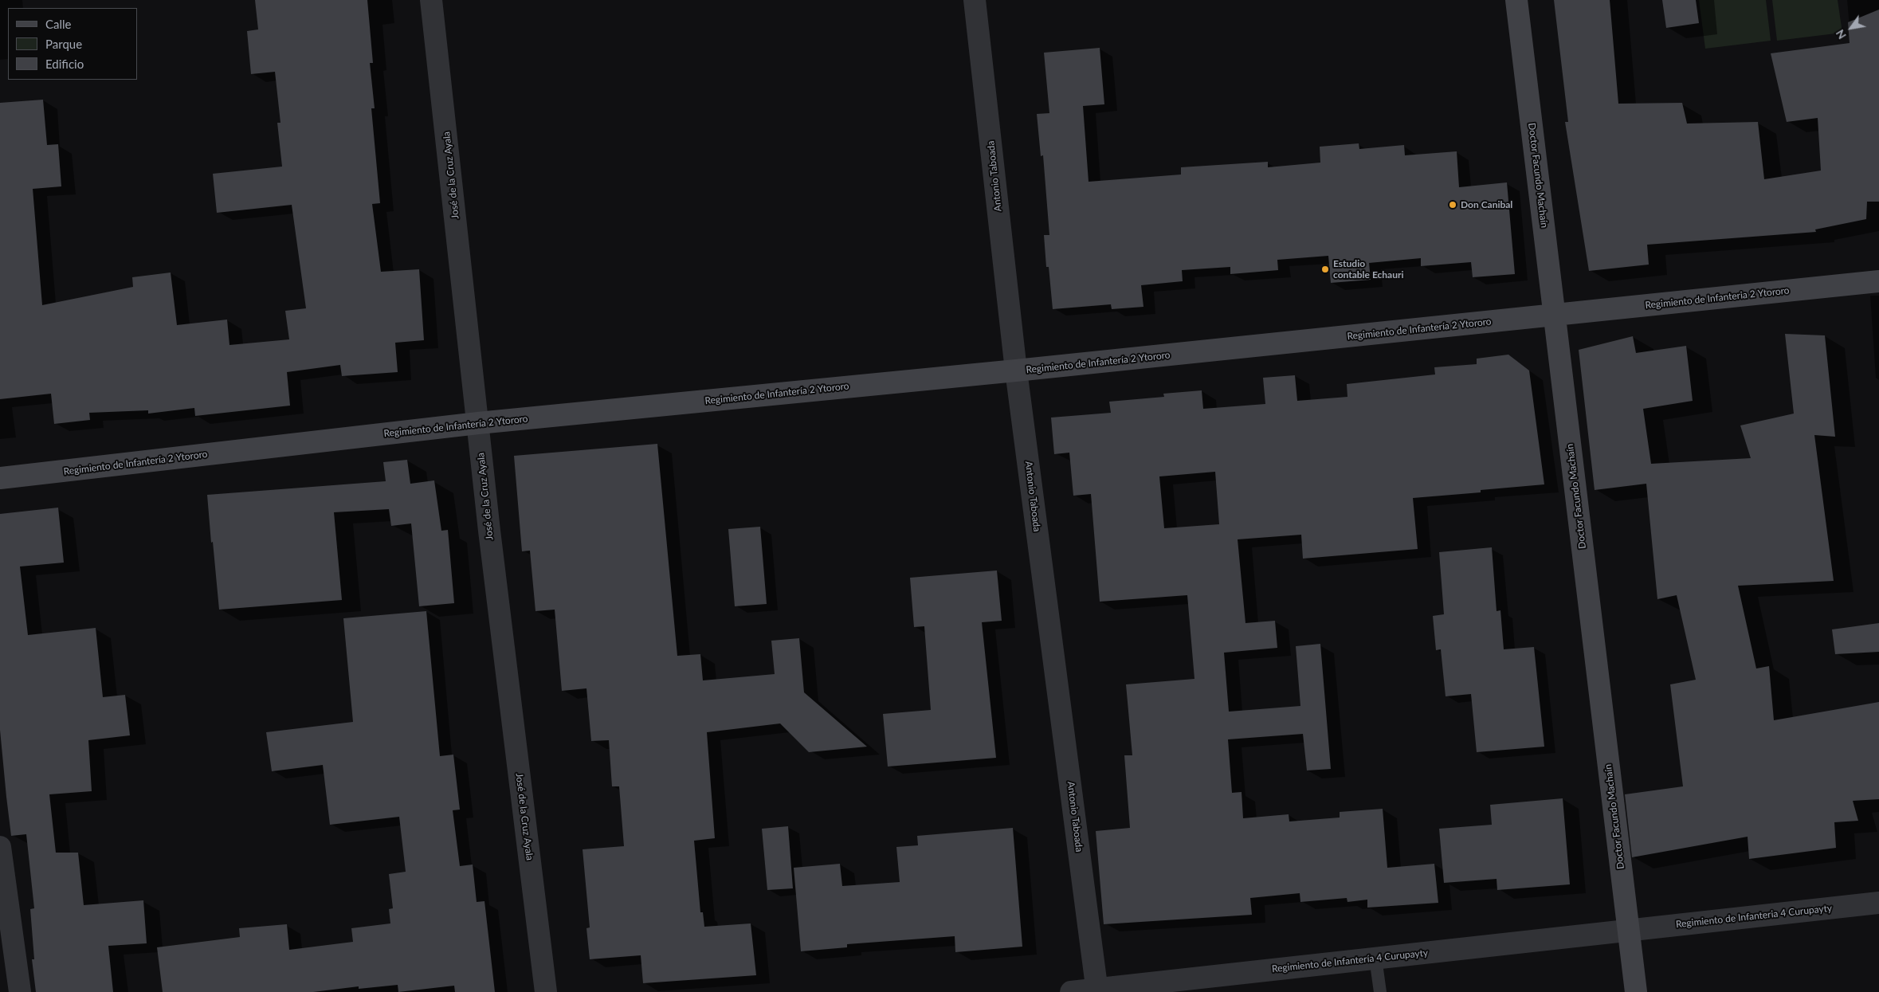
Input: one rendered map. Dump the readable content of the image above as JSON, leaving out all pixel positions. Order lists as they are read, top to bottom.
{
  "streets": {
    "street": [
      "José de la Cruz Ayala",
      "Doctor Facundo Machaín",
      "Antonio Taboada",
      "Regimiento de Infanteria 2 Ytororo",
      "Regimiento de Infantería 2 Ytororo",
      "Regimiento de Infanteria 4 Curupayty",
      "Regimiento de Infantería 4 Curupayty"
    ]
  },
  "crossings": [
    ["José de la Cruz Ayala", "Regimiento de Infantería 2 Ytororo"],
    ["Doctor Facundo Machaín", "Regimiento de Infanteria 2 Ytororo"],
    ["Doctor Facundo Machaín", "Regimiento de Infantería 2 Ytororo"],
    ["Doctor Facundo Machaín", "Regimiento de Infanteria 4 Curupayty"],
    ["Doctor Facundo Machaín", "Regimiento de Infantería 4 Curupayty"],
    ["Antonio Taboada", "Regimiento de Infantería 2 Ytororo"],
    ["Antonio Taboada", "Regimiento de Infantería 4 Curupayty"],
    ["Regimiento de Infanteria 2 Ytororo", "Regimiento de Infantería 2 Ytororo"],
    ["Regimiento de Infanteria 4 Curupayty", "Regimiento de Infantería 4 Curupayty"]
  ],
  "places": ["Don Canibal", "Estudio contable Echauri"],
  "legend": ["Calle", "Parque", "Edificio"],
  "north": "bottom left"
}
